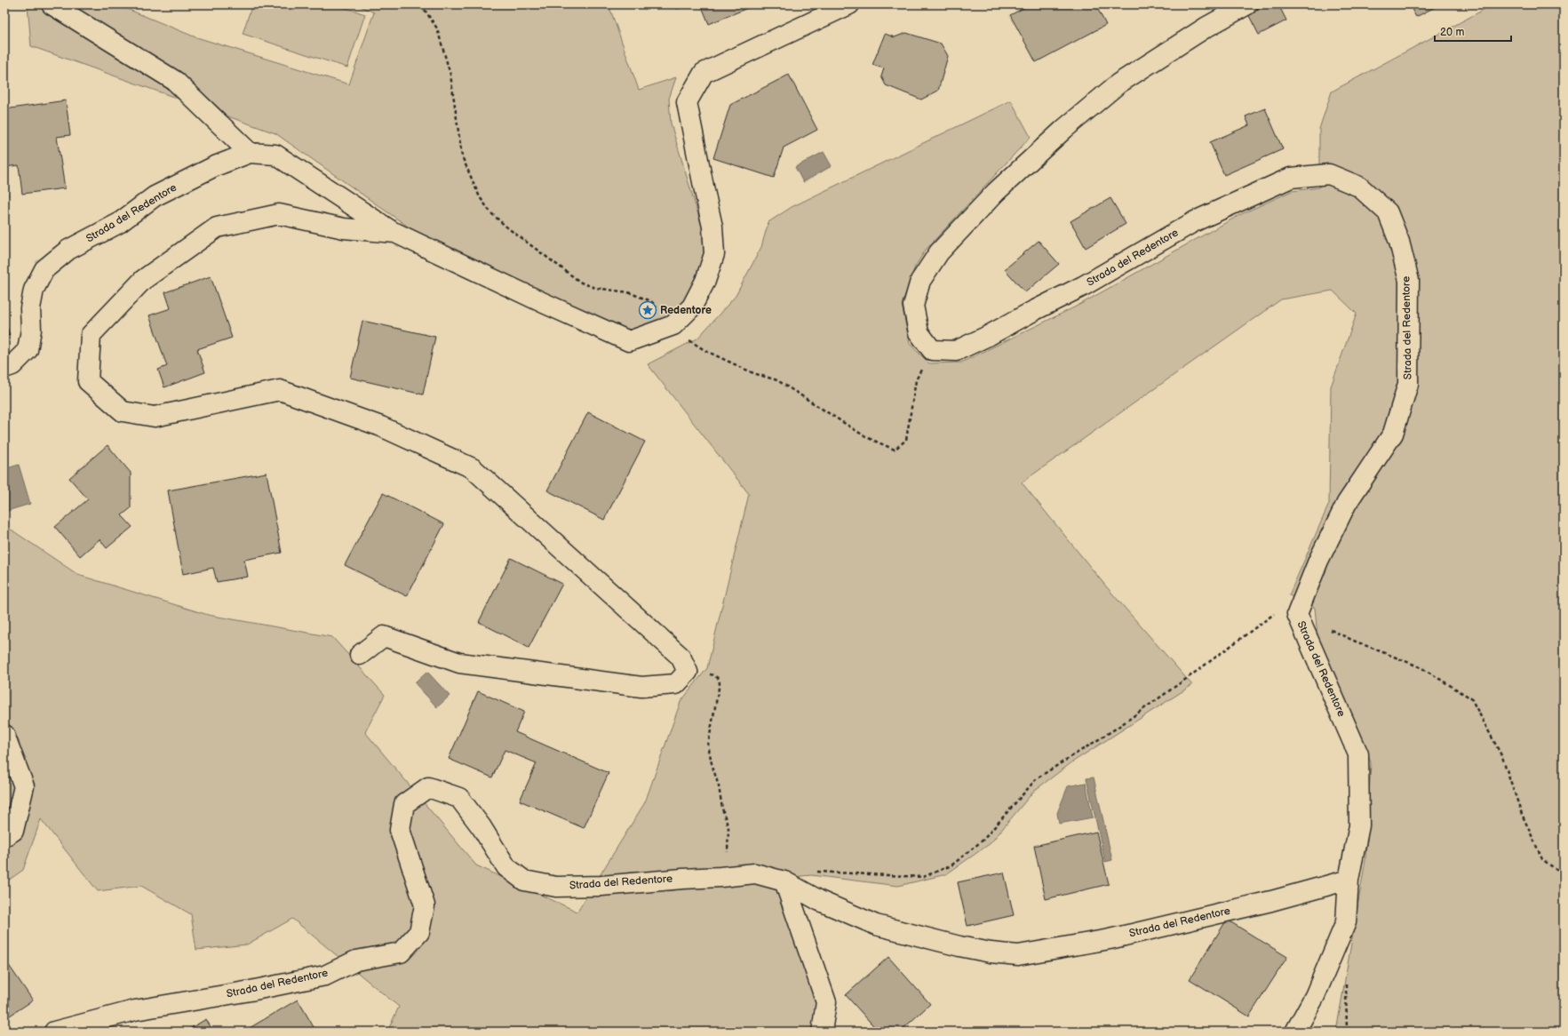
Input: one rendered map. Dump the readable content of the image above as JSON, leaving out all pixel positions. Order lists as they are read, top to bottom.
{
  "streets": {
    "street": ["Strada del Redentore"]
  },
  "places": {
    "place": ["Redentore"]
  },
  "scale_bar": "20 m"
}
